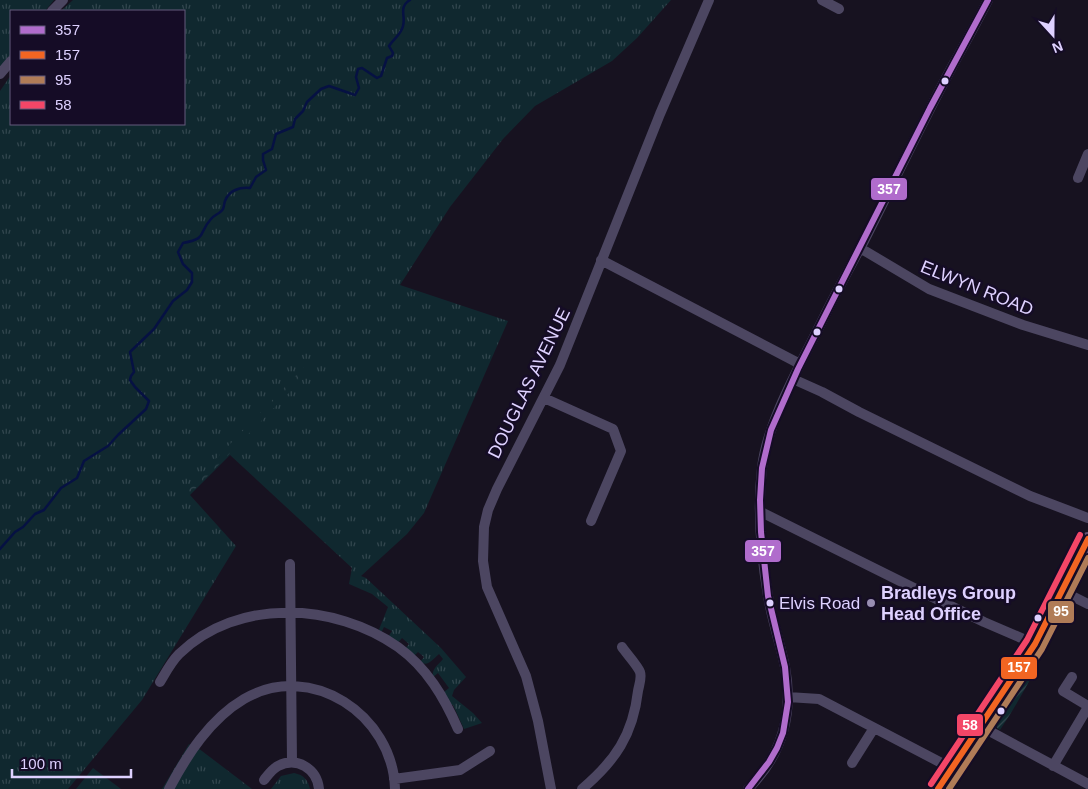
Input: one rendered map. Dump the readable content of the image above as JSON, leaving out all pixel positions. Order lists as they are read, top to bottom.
{
  "streets": {
    "street": ["ELWYN ROAD", "DOUGLAS AVENUE"]
  },
  "places": ["Elvis Road", "Bradleys Group Head Office"],
  "lines": [
    "transit line 357",
    "transit line 58",
    "transit line 157",
    "transit line 95"
  ],
  "legend": [
    "357",
    "157",
    "95",
    "58"
  ],
  "scale_bar": "100 m",
  "north": "bottom"
}
